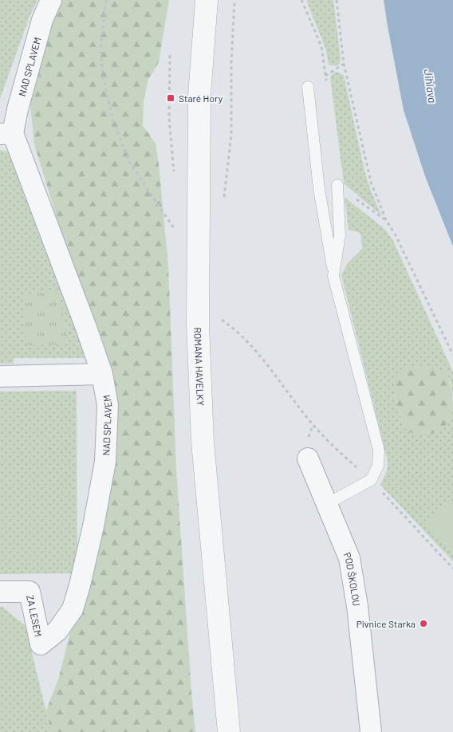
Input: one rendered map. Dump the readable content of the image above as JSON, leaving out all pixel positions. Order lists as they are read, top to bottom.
{
  "streets": {
    "street": [
      "NAD SPLAVEM",
      "ROMANA HAVELKY",
      "POD ŠKOLOU",
      "ZA LESEM"
    ]
  },
  "crossings": [
    ["NAD SPLAVEM", "ZA LESEM"]
  ],
  "water": ["Jihlava"],
  "places": {
    "transit": ["Staré Hory"],
    "other": ["Pivnice Starka"]
  }
}
